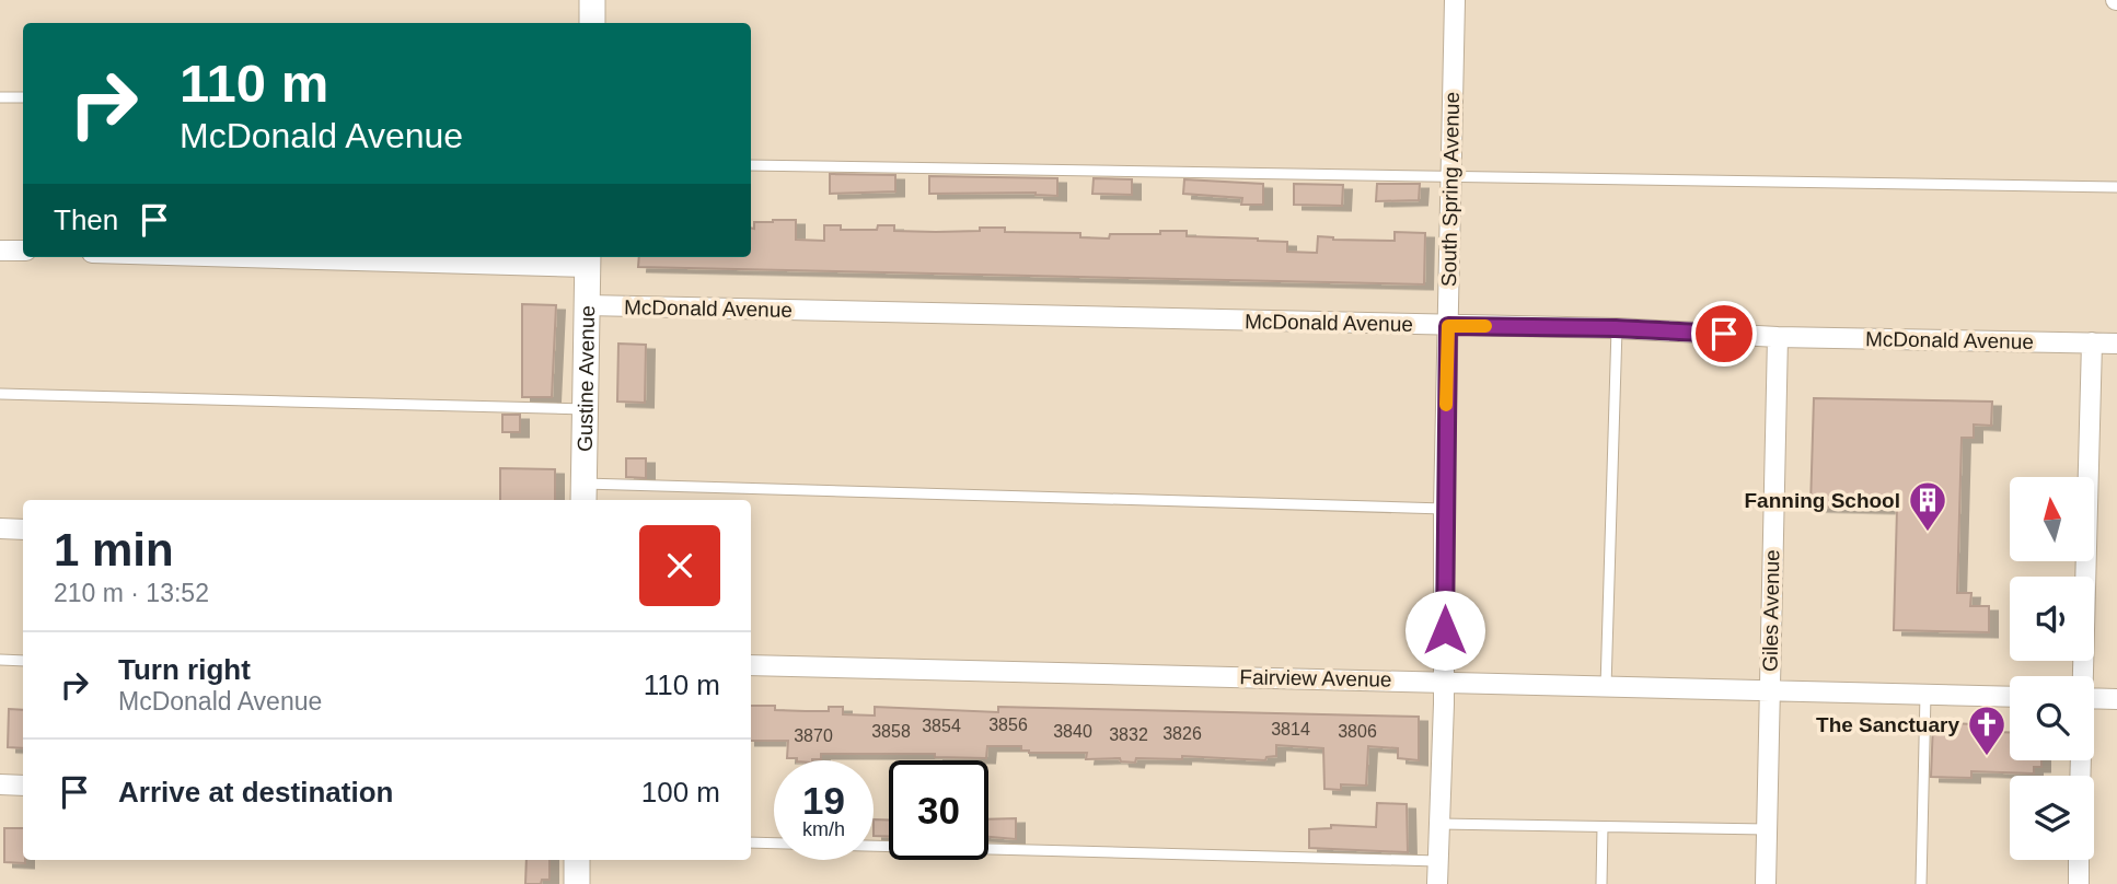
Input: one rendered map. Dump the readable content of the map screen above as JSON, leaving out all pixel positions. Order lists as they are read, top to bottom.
{
  "streets": {
    "street": [
      "South Spring Avenue",
      "McDonald Avenue",
      "Gustine Avenue",
      "Giles Avenue",
      "Fairview Avenue"
    ]
  },
  "crossings": [
    ["South Spring Avenue", "McDonald Avenue"],
    ["South Spring Avenue", "Fairview Avenue"],
    ["McDonald Avenue", "Gustine Avenue"],
    ["McDonald Avenue", "Giles Avenue"],
    ["Giles Avenue", "Fairview Avenue"]
  ],
  "places": {
    "building": ["Fanning School"],
    "church": ["The Sanctuary"]
  },
  "house_numbers": [
    "3856",
    "3854",
    "3814",
    "3858",
    "3840",
    "3806",
    "3826",
    "3832",
    "3870"
  ],
  "north": "top",
  "page": {
    "turn": ["110 m", "McDonald Avenue"],
    "then": "Then",
    "heading": ["1 min", "210 m · 13:52"],
    "list": [
      {
        "name": "Turn right",
        "note": "McDonald Avenue",
        "value": "110 m"
      },
      {
        "name": "Arrive at destination",
        "value": "100 m"
      }
    ],
    "speed": "19 km/h",
    "limit": "30"
  }
}
